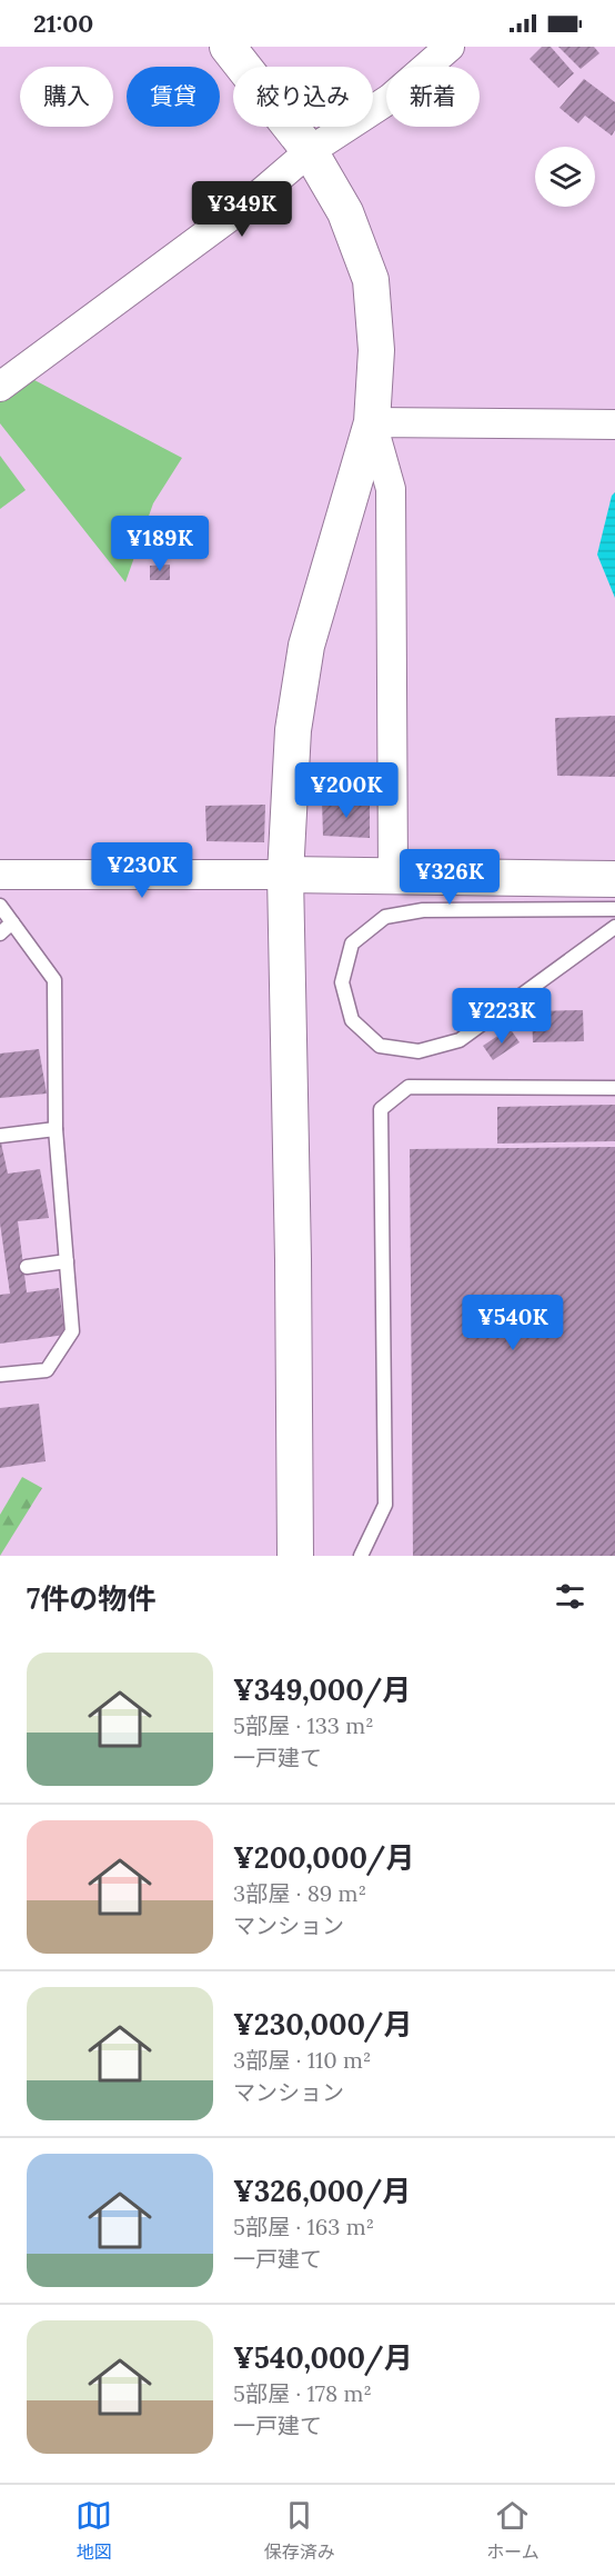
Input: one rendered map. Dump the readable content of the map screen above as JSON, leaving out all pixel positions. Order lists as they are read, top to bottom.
{
  "page": {
    "status": "21:00",
    "chip": [
      "購入",
      "賃貸",
      "絞り込み",
      "新着"
    ],
    "price": [
      "¥349K",
      "¥189K",
      "¥200K",
      "¥230K",
      "¥326K",
      "¥223K",
      "¥540K"
    ],
    "heading": "7件の物件",
    "list": [
      {
        "name": "¥349,000/月",
        "note": "5部屋 · 133 m² · 一戸建て"
      },
      {
        "name": "¥200,000/月",
        "note": "3部屋 · 89 m² · マンション"
      },
      {
        "name": "¥230,000/月",
        "note": "3部屋 · 110 m² · マンション"
      },
      {
        "name": "¥326,000/月",
        "note": "5部屋 · 163 m² · 一戸建て"
      },
      {
        "name": "¥540,000/月",
        "note": "5部屋 · 178 m² · 一戸建て"
      }
    ],
    "tabs": ["地図", "保存済み", "ホーム"]
  }
}
